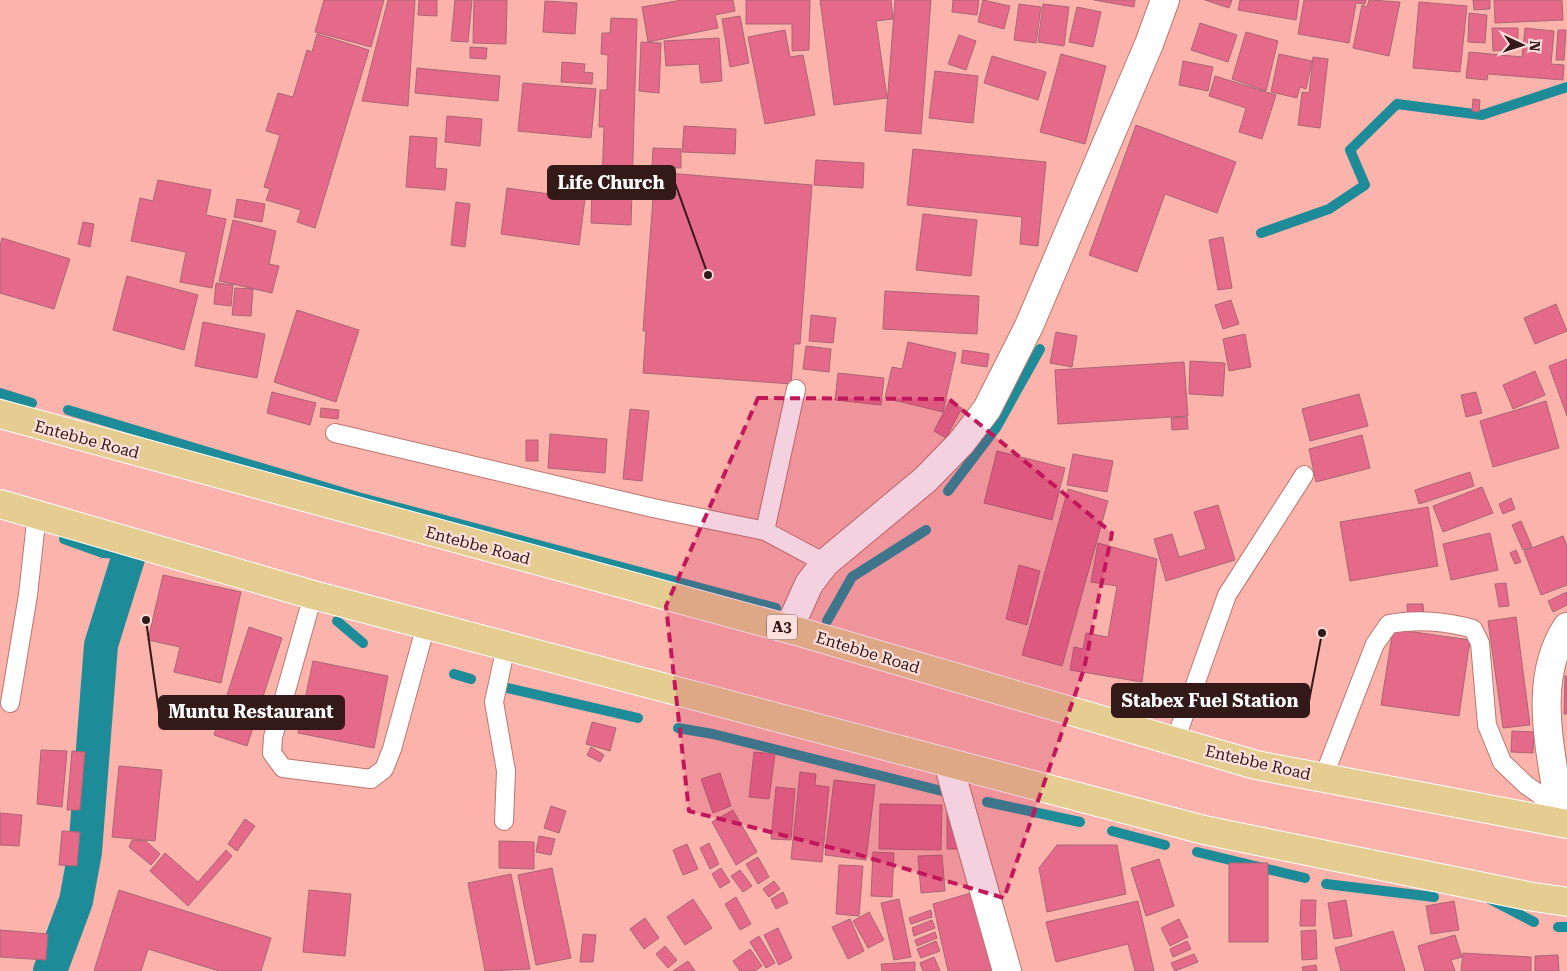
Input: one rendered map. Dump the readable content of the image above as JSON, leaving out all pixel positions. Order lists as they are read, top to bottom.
{
  "streets": {
    "main road": ["Entebbe Road", "A3"]
  },
  "places": ["Life Church", "Muntu Restaurant", "Stabex Fuel Station"],
  "north": "right"
}
